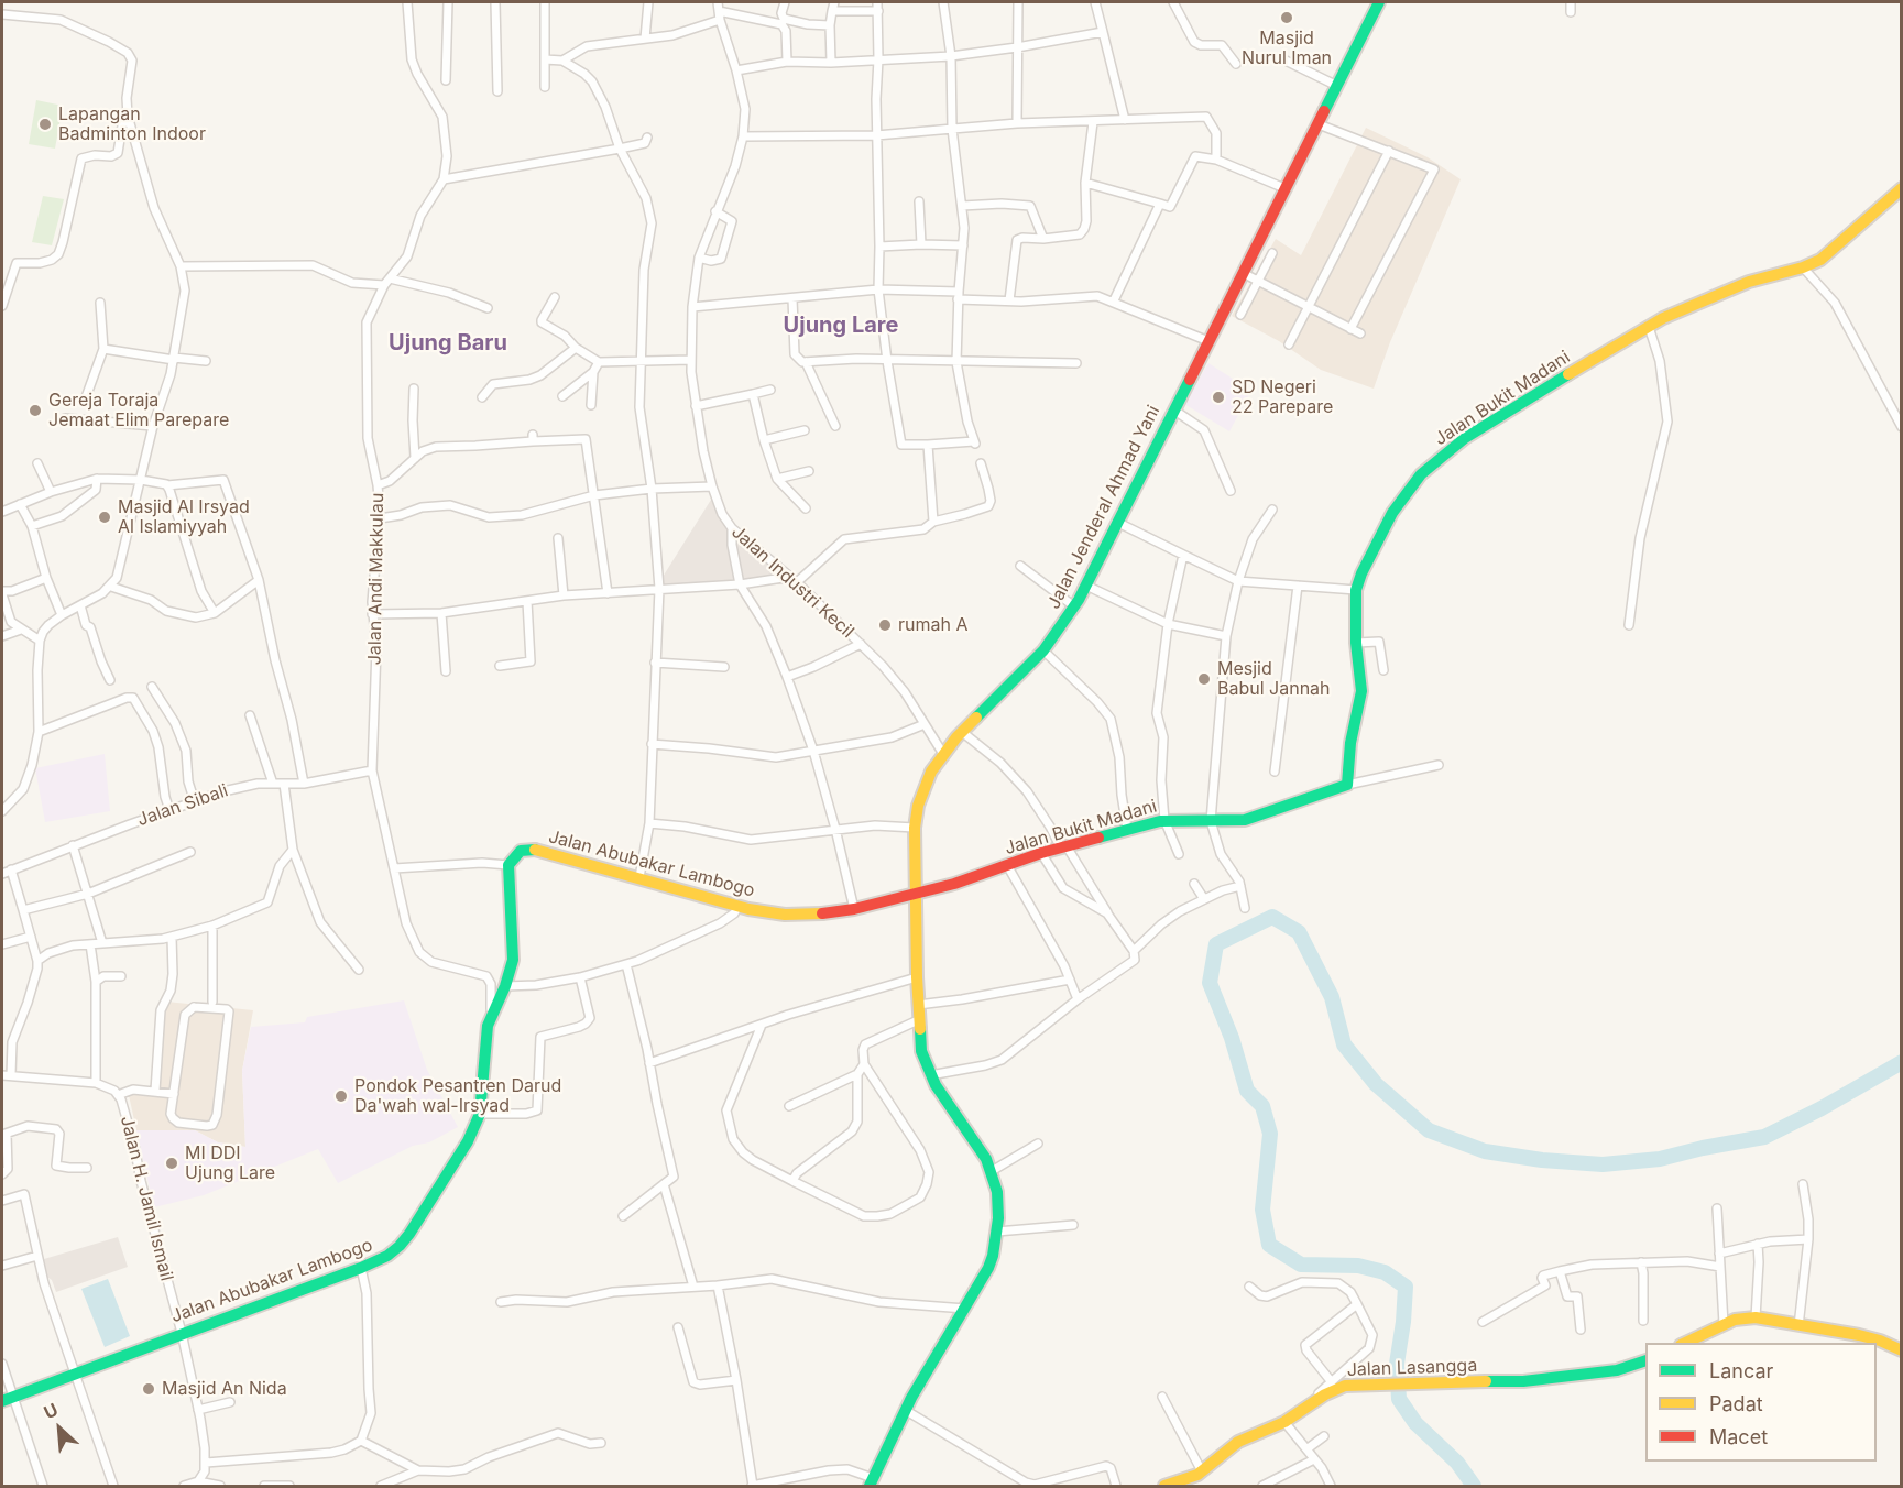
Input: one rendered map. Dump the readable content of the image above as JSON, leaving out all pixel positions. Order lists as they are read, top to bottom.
{
  "streets": {
    "main road": [
      "Jalan Bukit Madani",
      "Jalan Jenderal Ahmad Yani",
      "Jalan Abubakar Lambogo",
      "Jalan Lasangga"
    ],
    "street": [
      "Jalan Andi Makkulau",
      "Jalan Industri Kecil",
      "Jalan Sibali",
      "Jalan H. Jamil Ismail"
    ]
  },
  "crossings": [
    ["Jalan Bukit Madani", "Jalan Jenderal Ahmad Yani"],
    ["Jalan Bukit Madani", "Jalan Abubakar Lambogo"],
    ["Jalan Jenderal Ahmad Yani", "Jalan Industri Kecil"],
    ["Jalan Jenderal Ahmad Yani", "Jalan Abubakar Lambogo"],
    ["Jalan Andi Makkulau", "Jalan Sibali"],
    ["Jalan Andi Makkulau", "Jalan Abubakar Lambogo"],
    ["Jalan Abubakar Lambogo", "Jalan H. Jamil Ismail"]
  ],
  "districts": ["Ujung Lare", "Ujung Baru"],
  "places": [
    "Masjid Nurul Iman",
    "Lapangan Badminton Indoor",
    "SD Negeri 22 Parepare",
    "Gereja Toraja Jemaat Elim Parepare",
    "Masjid Al Irsyad Al Islamiyyah",
    "rumah A",
    "Mesjid Babul Jannah",
    "Pondok Pesantren Darud Da'wah wal-Irsyad",
    "MI DDI Ujung Lare",
    "Masjid An Nida"
  ],
  "legend": ["Lancar", "Padat", "Macet"],
  "north": "top left"
}
